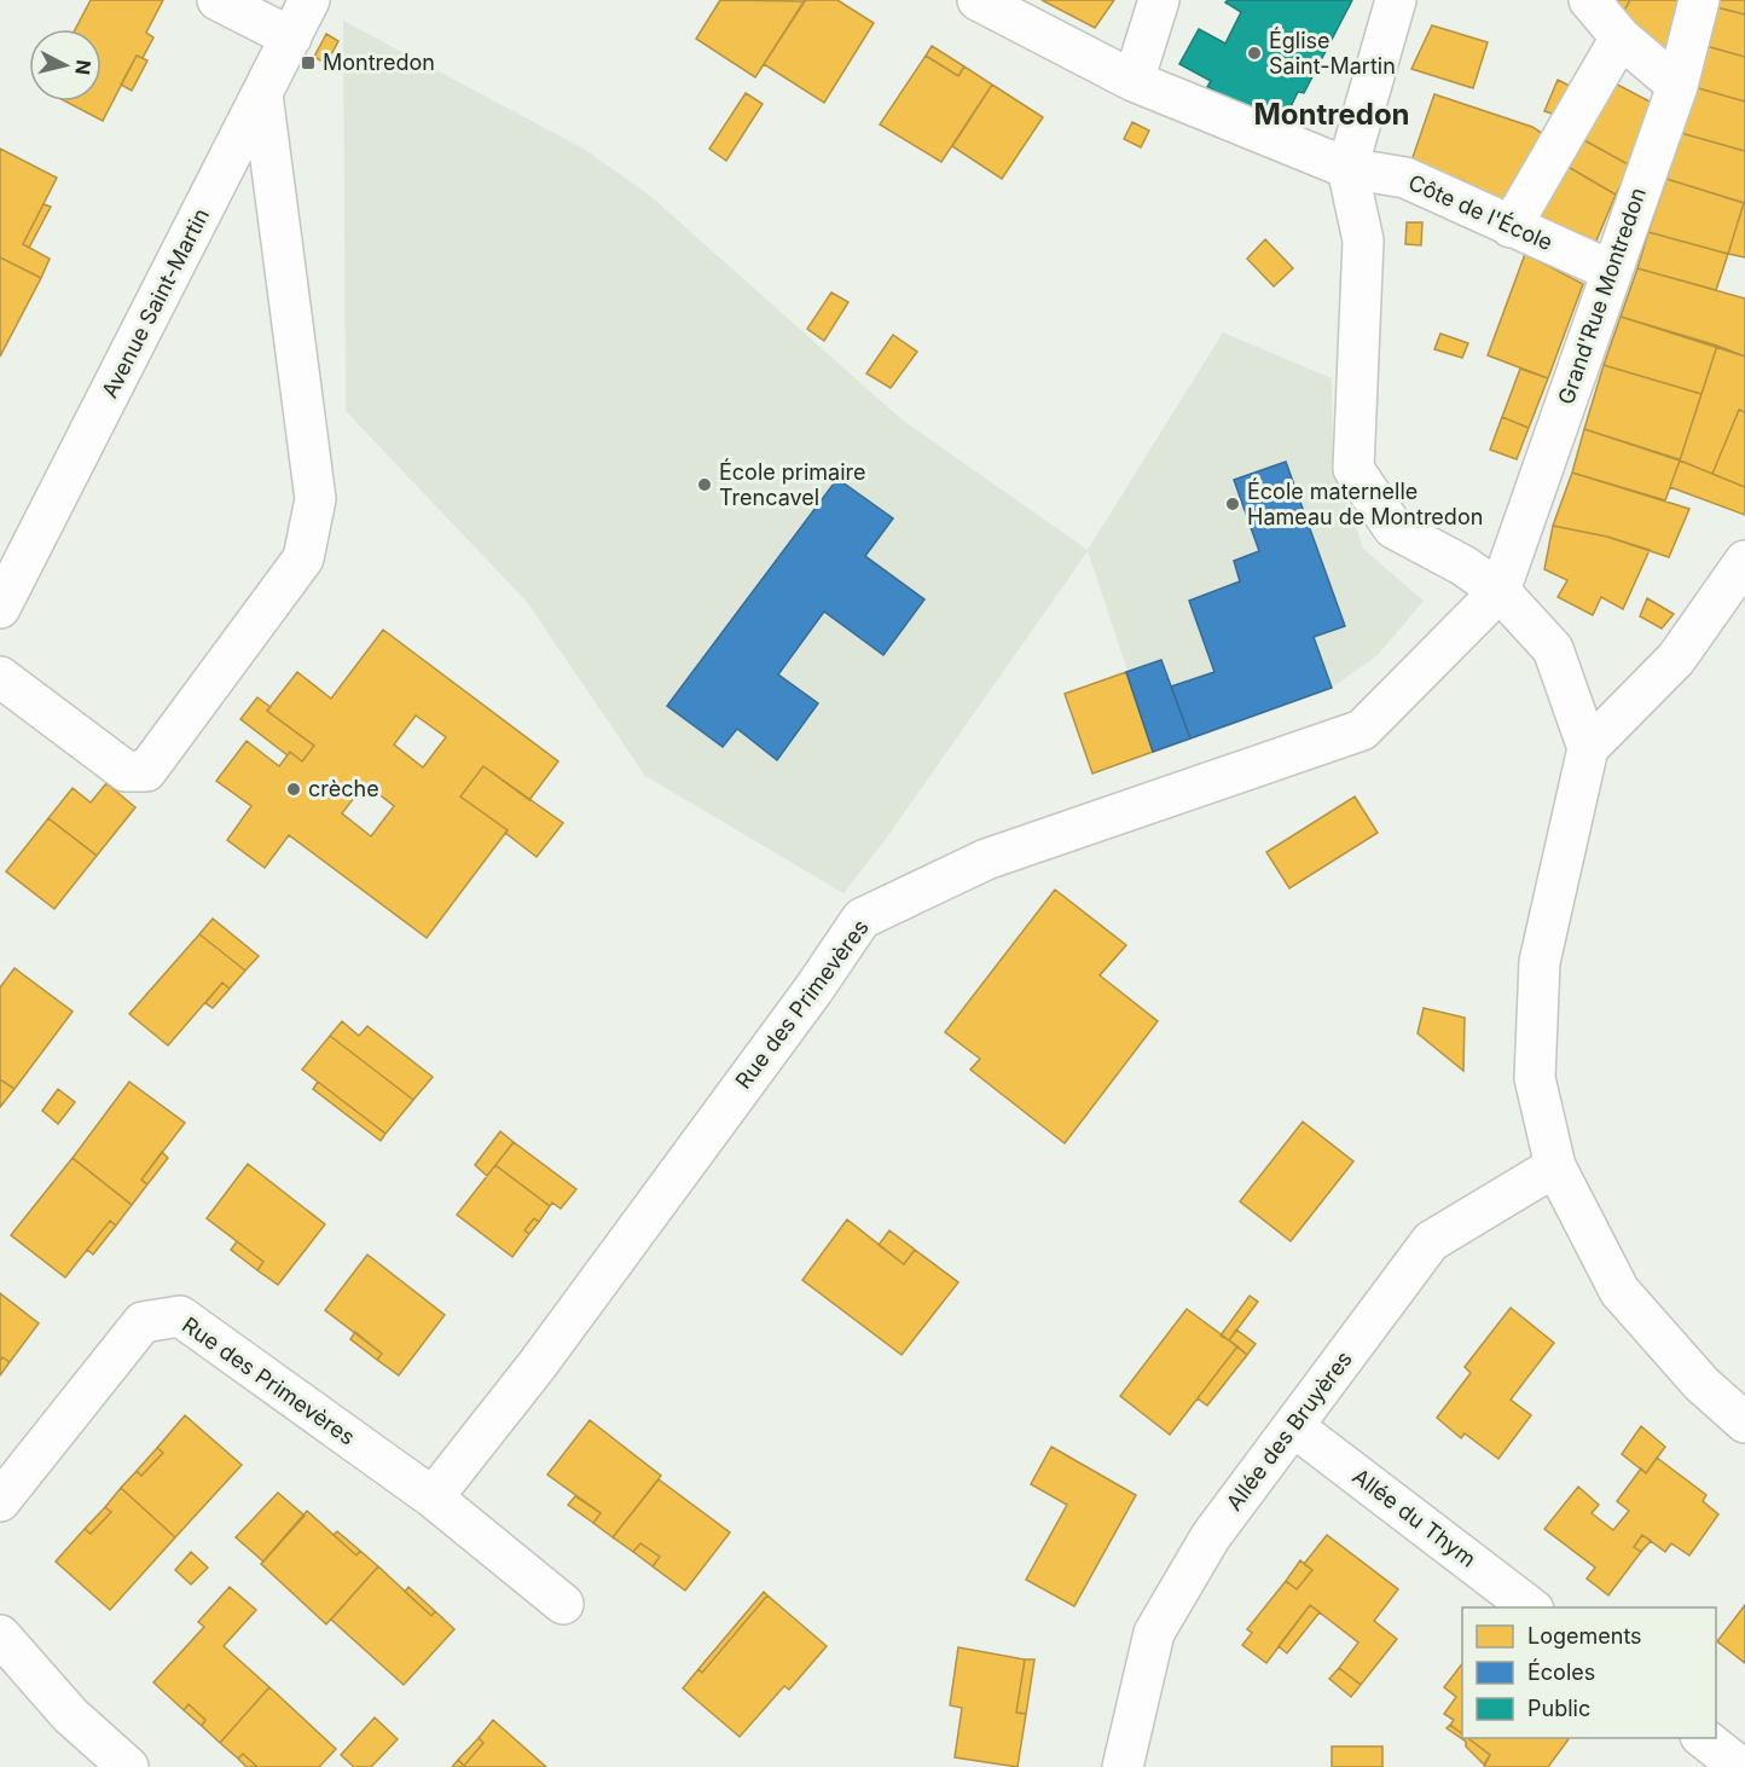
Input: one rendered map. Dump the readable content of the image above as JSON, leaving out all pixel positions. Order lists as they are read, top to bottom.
{
  "streets": {
    "street": [
      "Côte de l'École",
      "Grand'Rue Montredon",
      "Avenue Saint-Martin",
      "Rue des Primevères",
      "Allée des Bruyères",
      "Allée du Thym"
    ]
  },
  "crossings": [
    ["Côte de l'École", "Grand'Rue Montredon"],
    ["Grand'Rue Montredon", "Rue des Primevères"],
    ["Allée des Bruyères", "Allée du Thym"]
  ],
  "districts": ["Montredon"],
  "places": {
    "other": [
      "Église Saint-Martin",
      "École primaire Trencavel",
      "École maternelle Hameau de Montredon",
      "crèche"
    ],
    "transit": ["Montredon"]
  },
  "legend": ["Logements", "Écoles", "Public"],
  "north": "right"
}
